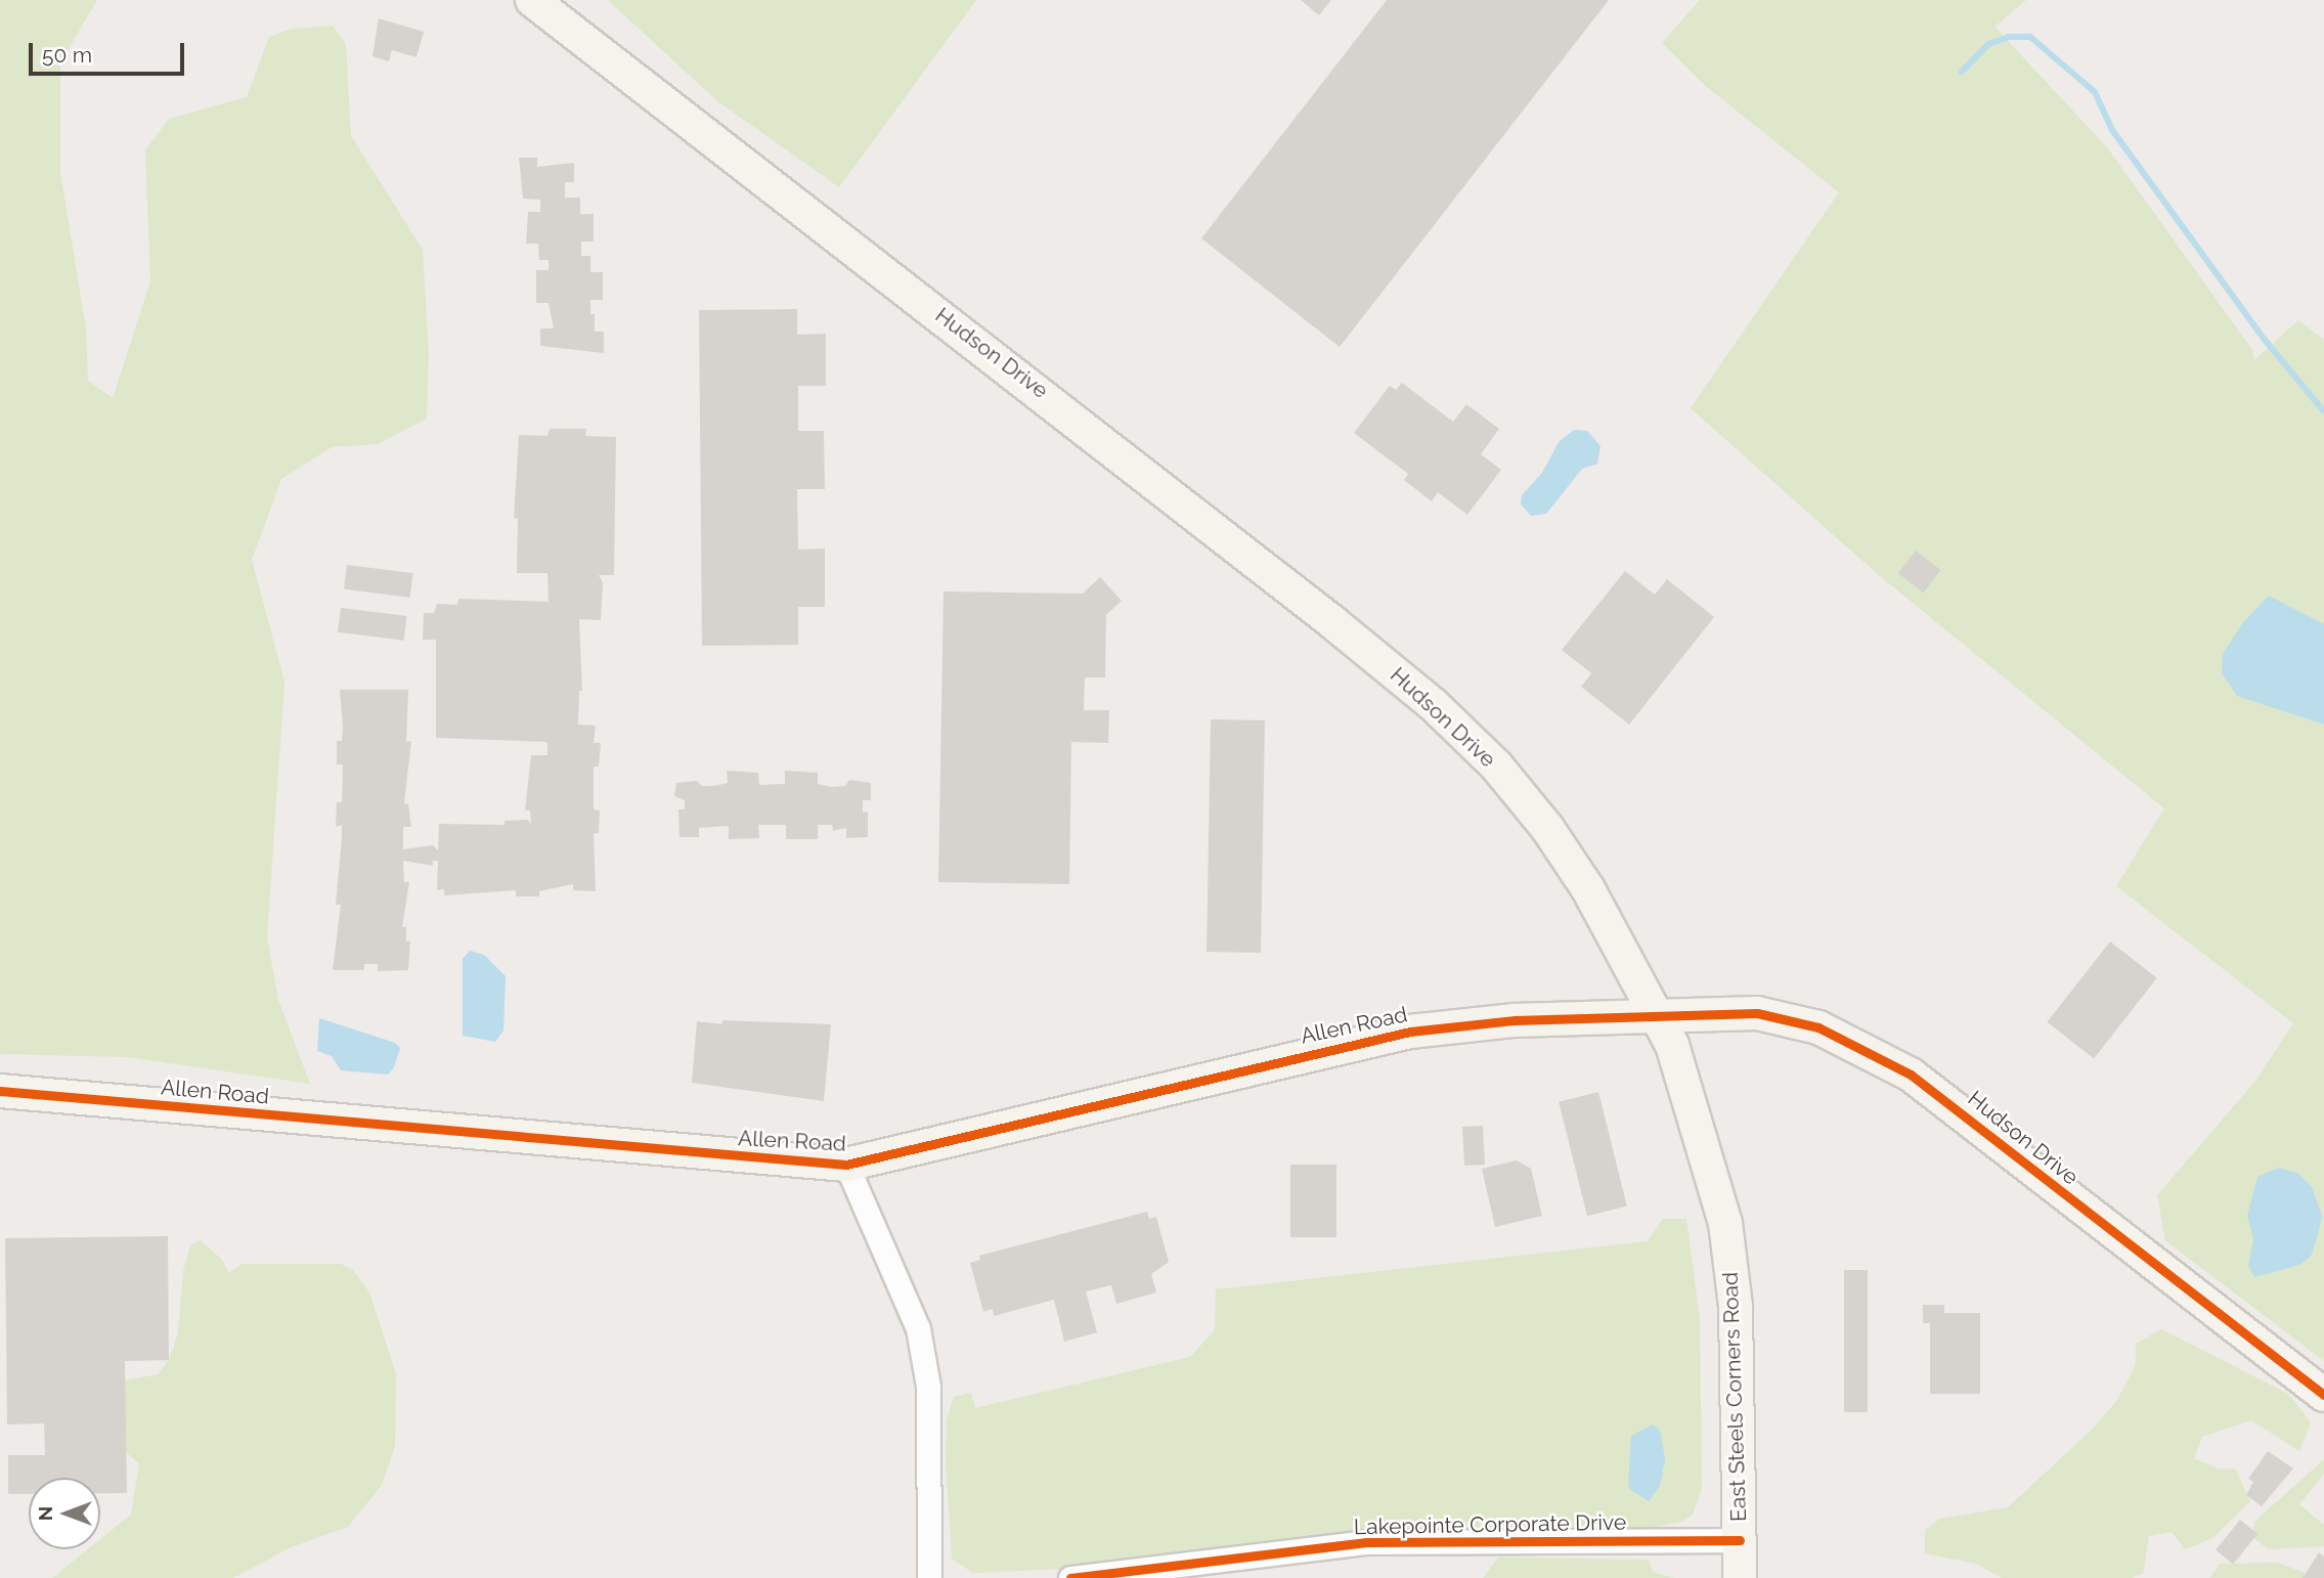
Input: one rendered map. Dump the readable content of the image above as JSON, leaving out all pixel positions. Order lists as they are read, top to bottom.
{
  "streets": {
    "street": [
      "Hudson Drive",
      "Allen Road",
      "East Steels Corners Road",
      "Lakepointe Corporate Drive"
    ]
  },
  "crossings": [
    ["Hudson Drive", "Allen Road"],
    ["Hudson Drive", "East Steels Corners Road"],
    ["Allen Road", "East Steels Corners Road"],
    ["East Steels Corners Road", "Lakepointe Corporate Drive"]
  ],
  "scale_bar": "50 m",
  "north": "left"
}
